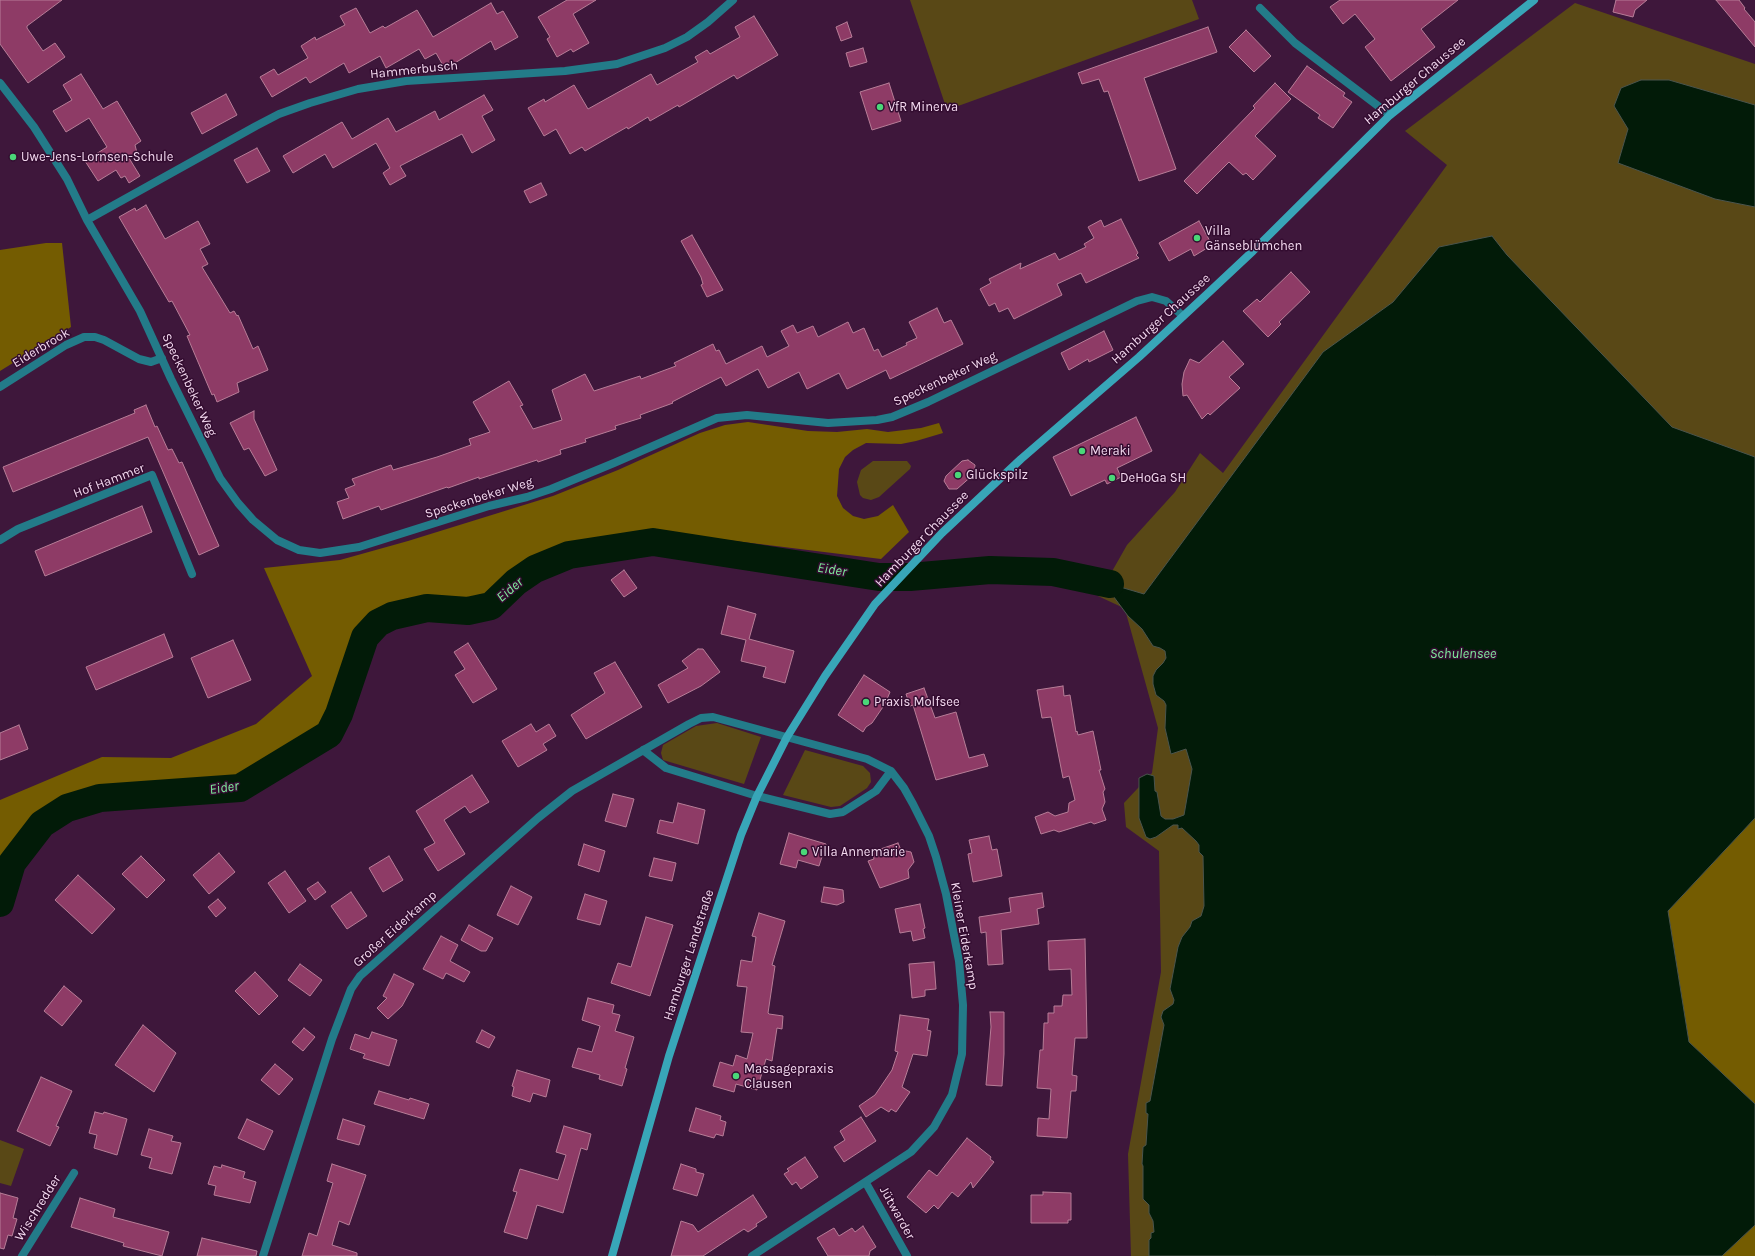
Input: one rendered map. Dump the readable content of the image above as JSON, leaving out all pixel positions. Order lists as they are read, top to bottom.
{
  "streets": {
    "main road": ["Hamburger Chaussee", "Hamburger Landstraße"],
    "street": [
      "Hammerbusch",
      "Eiderbrook",
      "Speckenbeker Weg",
      "Hof Hammer",
      "Großer Eiderkamp",
      "Kleiner Eiderkamp",
      "Wischredder",
      "Jütwarder"
    ]
  },
  "crossings": [
    ["Hammerbusch", "Speckenbeker Weg"],
    ["Hamburger Chaussee", "Speckenbeker Weg"],
    ["Hamburger Chaussee", "Hamburger Landstraße"],
    ["Eiderbrook", "Speckenbeker Weg"],
    ["Großer Eiderkamp", "Kleiner Eiderkamp"],
    ["Großer Eiderkamp", "Hamburger Landstraße"],
    ["Kleiner Eiderkamp", "Hamburger Landstraße"],
    ["Kleiner Eiderkamp", "Jütwarder"]
  ],
  "water": ["Eider", "Schulensee"],
  "places": [
    "VfR Minerva",
    "Uwe-Jens-Lornsen-Schule",
    "Villa Gänseblümchen",
    "Meraki",
    "Glückspilz",
    "DeHoGa SH",
    "Praxis Molfsee",
    "Villa Annemarie",
    "Massagepraxis Clausen"
  ]
}
